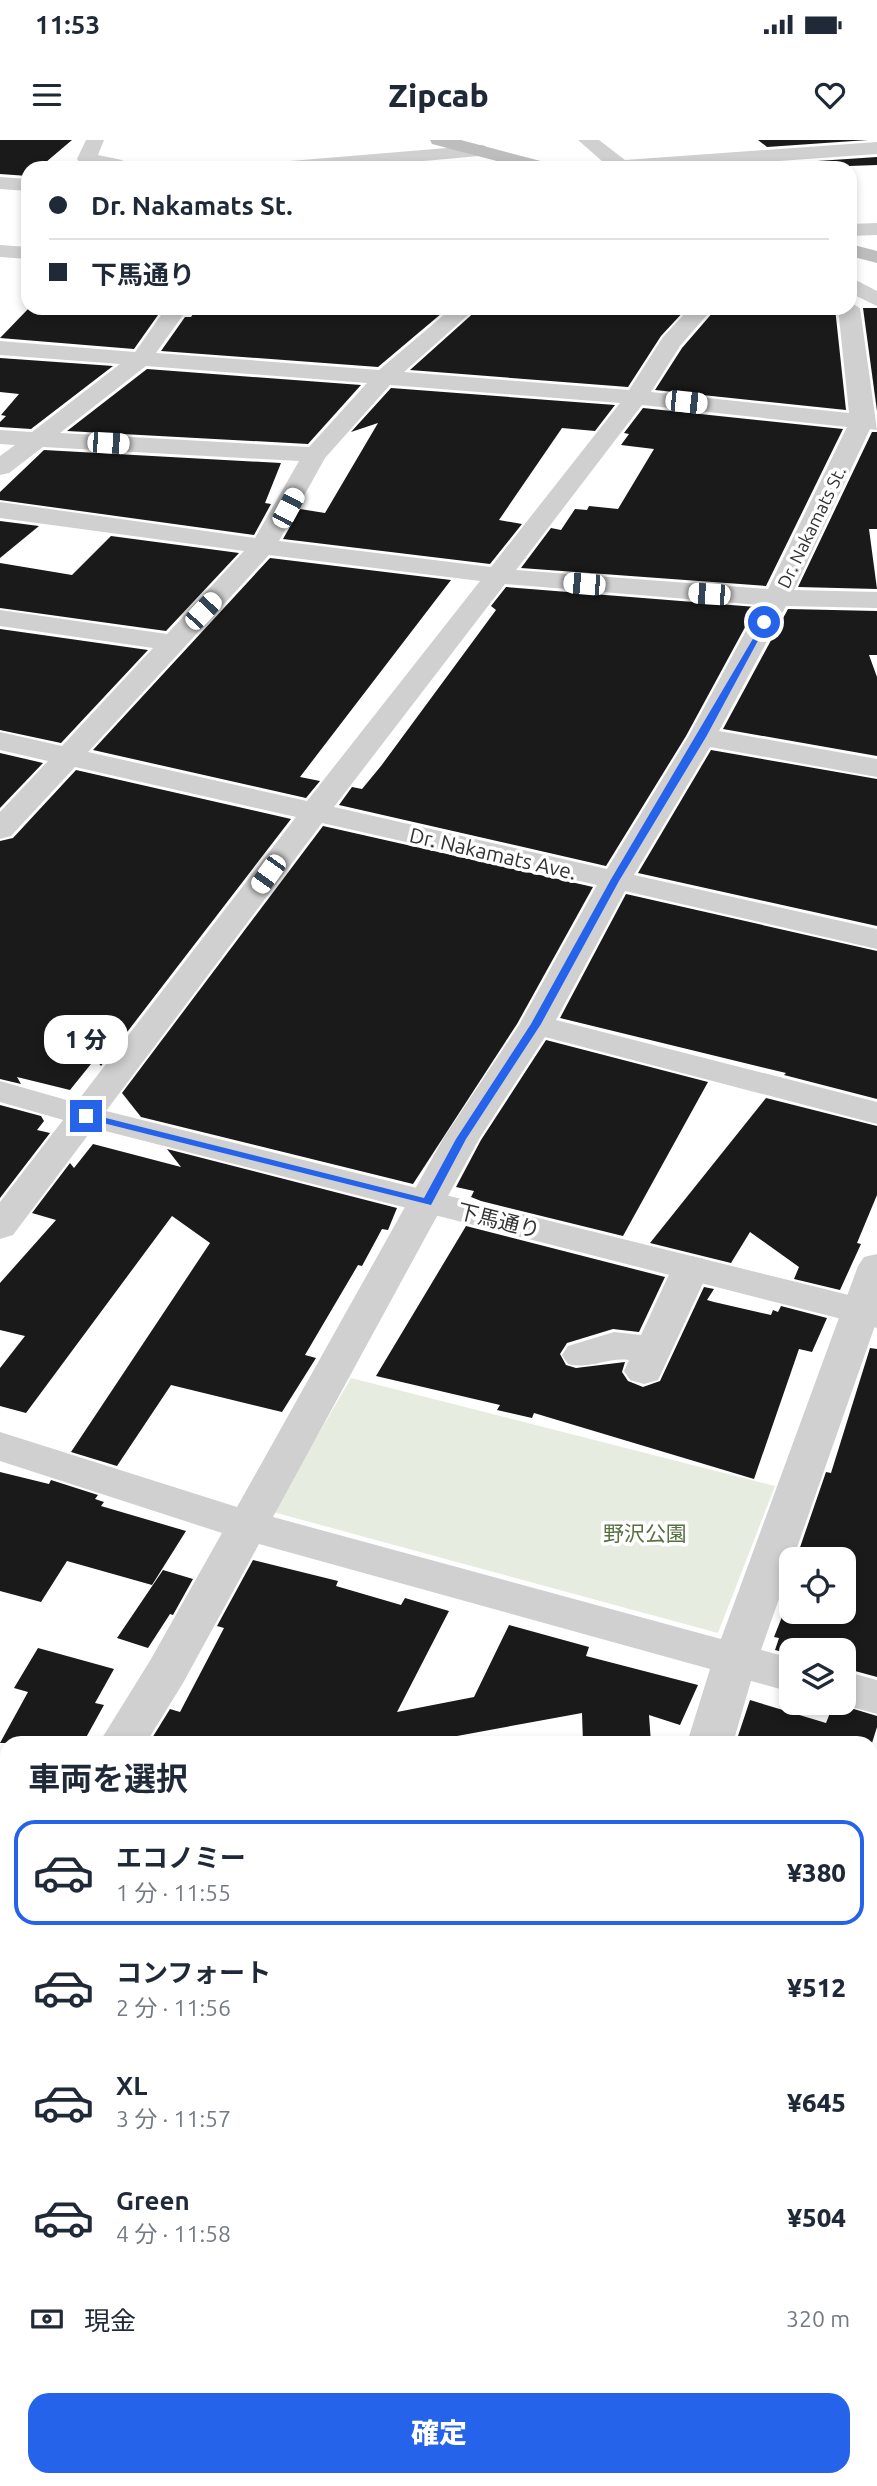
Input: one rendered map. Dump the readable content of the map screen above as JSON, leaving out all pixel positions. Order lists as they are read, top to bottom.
{
  "streets": {
    "street": ["Dr. Nakamats St.", "Dr. Nakamats Ave.", "下馬通り"]
  },
  "crossings": [
    ["Dr. Nakamats St.", "Dr. Nakamats Ave."],
    ["Dr. Nakamats St.", "下馬通り"]
  ],
  "parks": ["野沢公園"],
  "page": {
    "status": "11:53",
    "header": "Zipcab",
    "banner": ["Dr. Nakamats St.", "下馬通り"],
    "bubble": "1 分",
    "heading": "車両を選択",
    "list": [
      {
        "name": "エコノミー",
        "note": "1 分 · 11:55",
        "value": "¥380"
      },
      {
        "name": "コンフォート",
        "note": "2 分 · 11:56",
        "value": "¥512"
      },
      {
        "name": "XL",
        "note": "3 分 · 11:57",
        "value": "¥645"
      },
      {
        "name": "Green",
        "note": "4 分 · 11:58",
        "value": "¥504"
      }
    ],
    "pay": ["現金", "320 m"],
    "buttons": "確定"
  }
}
